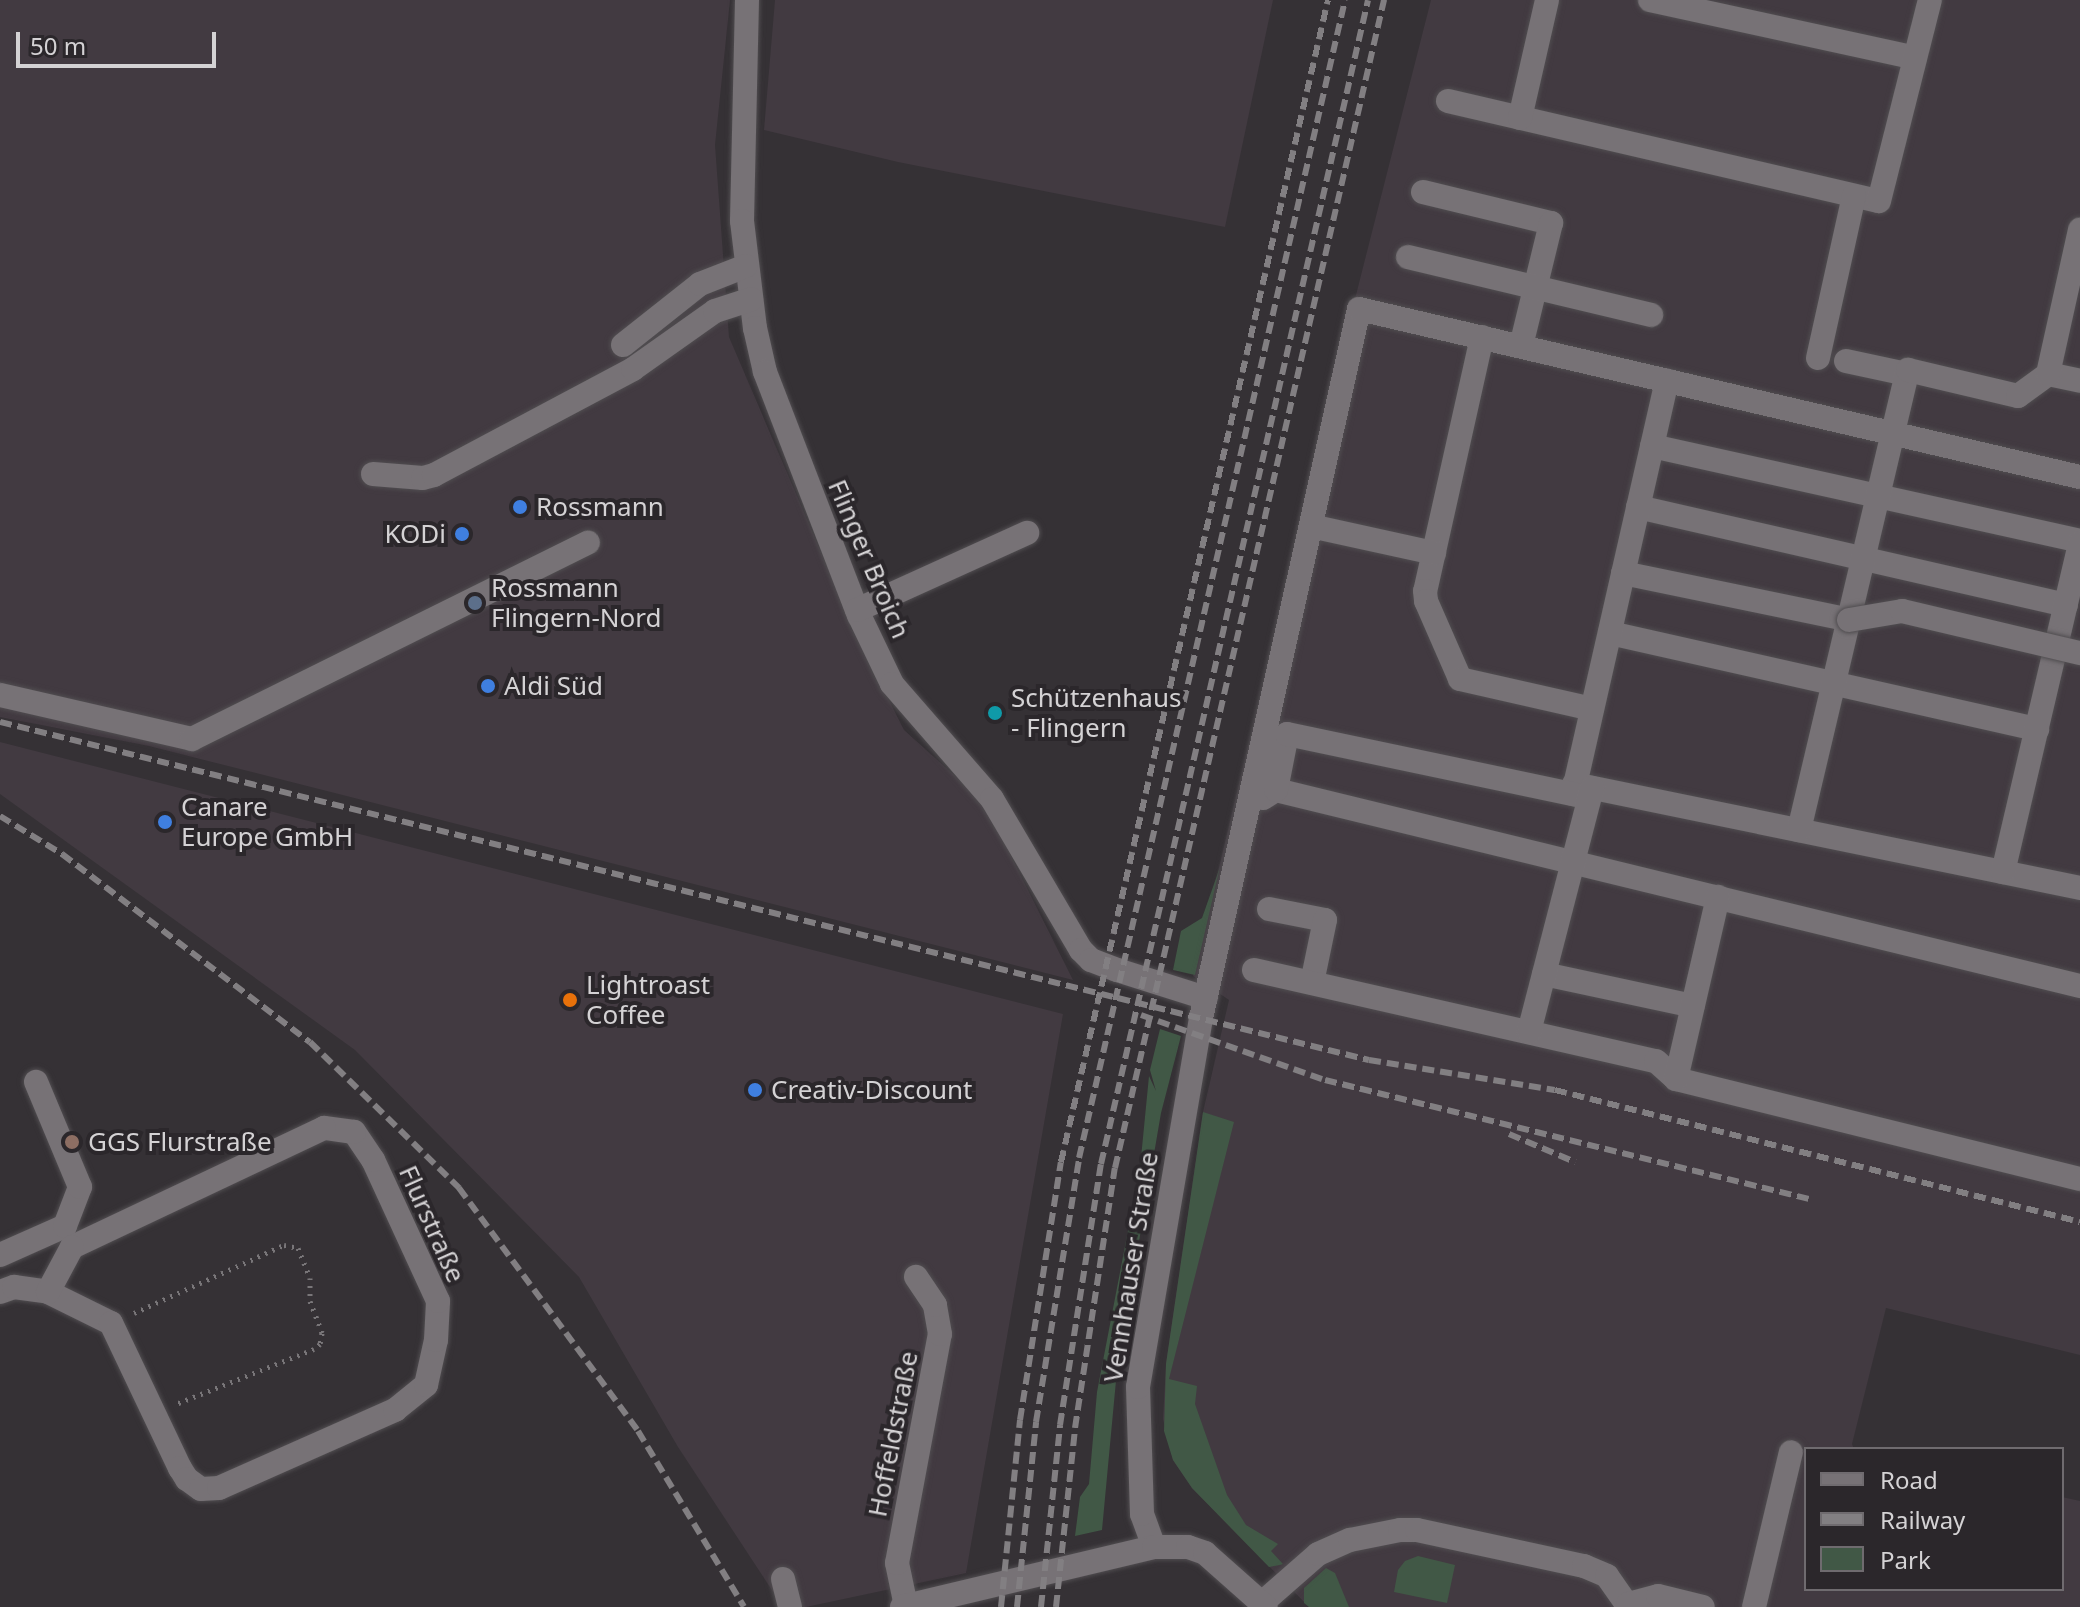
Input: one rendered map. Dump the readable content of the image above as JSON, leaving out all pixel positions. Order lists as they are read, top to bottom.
{
  "streets": {
    "street": [
      "Flinger Broich",
      "Flurstraße",
      "Vennhauser Straße",
      "Hoffeldstraße"
    ]
  },
  "crossings": [
    ["Flinger Broich", "Vennhauser Straße"],
    ["Vennhauser Straße", "Hoffeldstraße"]
  ],
  "places": [
    "Rossmann",
    "KODi",
    "Rossmann Flingern-Nord",
    "Aldi Süd",
    "Schützenhaus - Flingern",
    "Canare Europe GmbH",
    "Lightroast Coffee",
    "Creativ-Discount",
    "GGS Flurstraße"
  ],
  "legend": ["Road", "Railway", "Park"],
  "scale_bar": "50 m"
}
